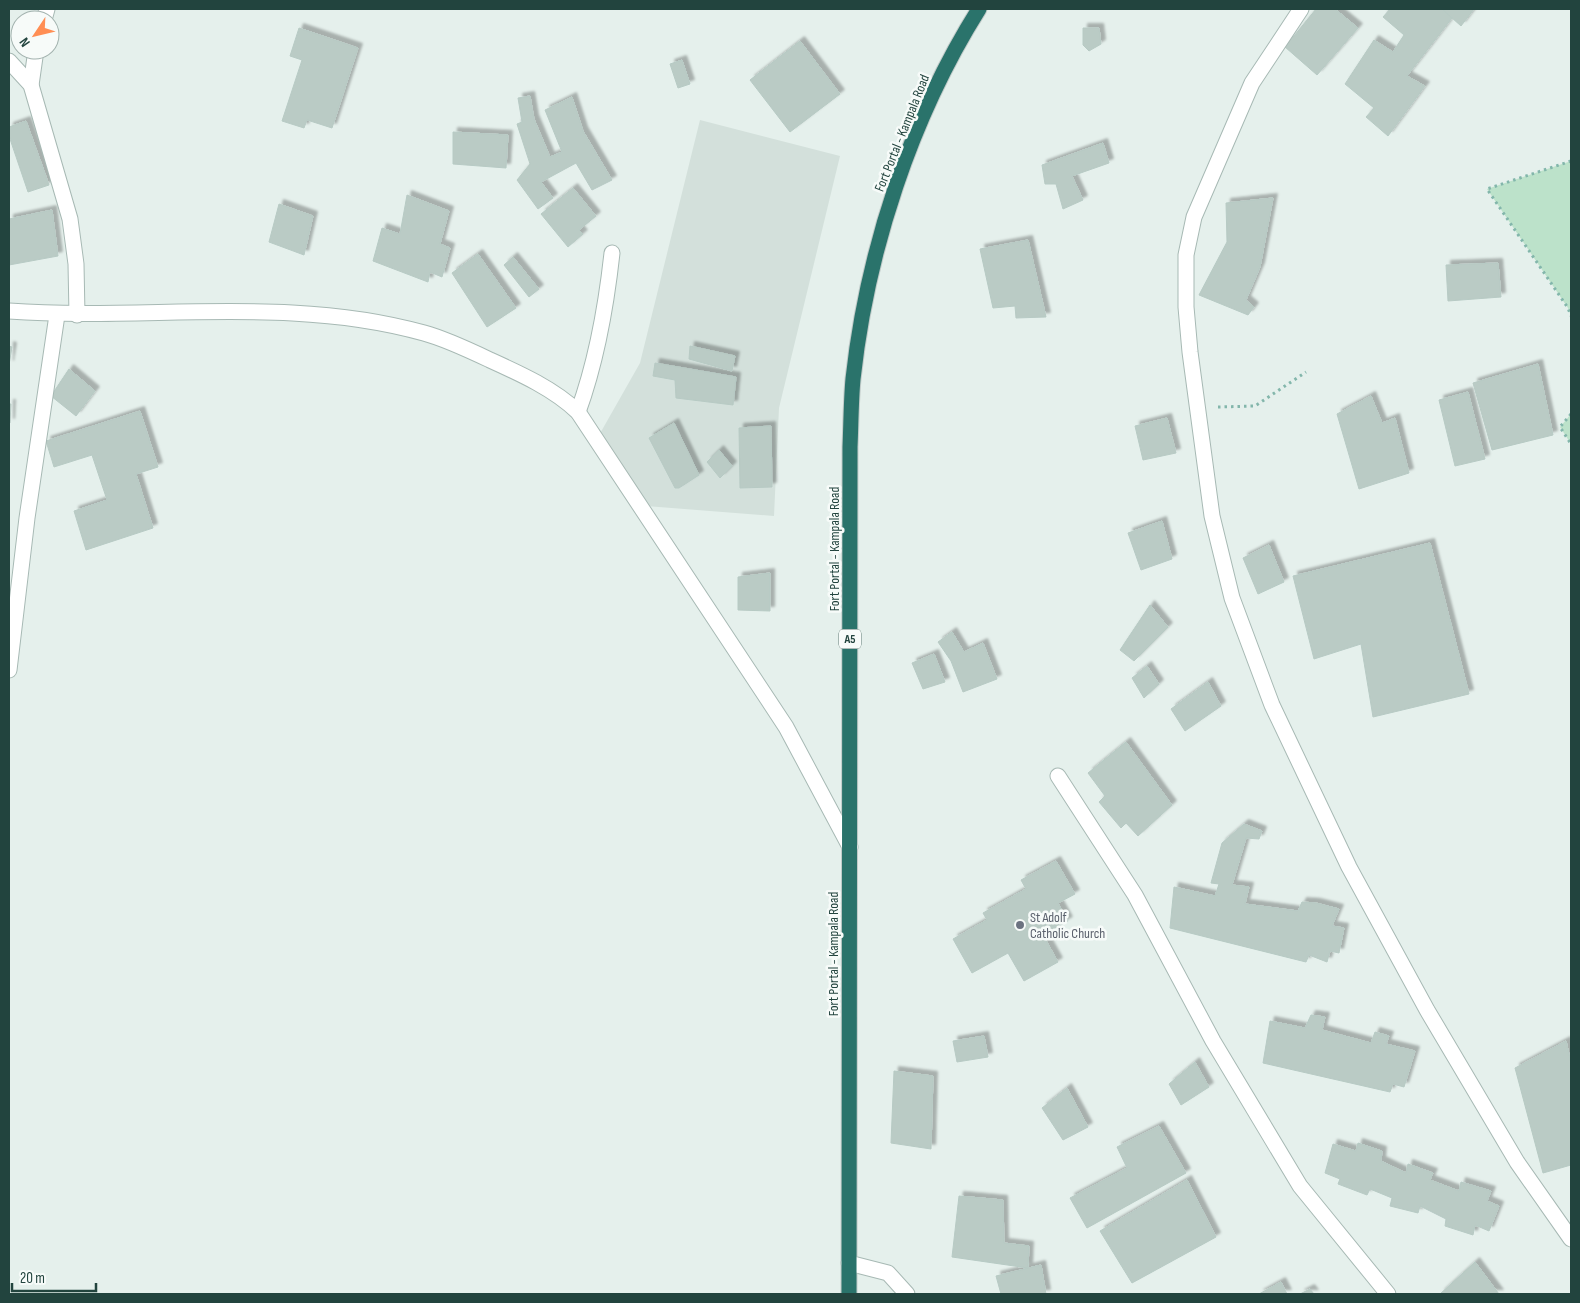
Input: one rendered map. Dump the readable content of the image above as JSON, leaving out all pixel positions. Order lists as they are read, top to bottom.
{
  "streets": {
    "highway": ["Fort Portal - Kampala Road", "A5"]
  },
  "places": ["St Adolf Catholic Church"],
  "scale_bar": "20 m",
  "north": "bottom left"
}
